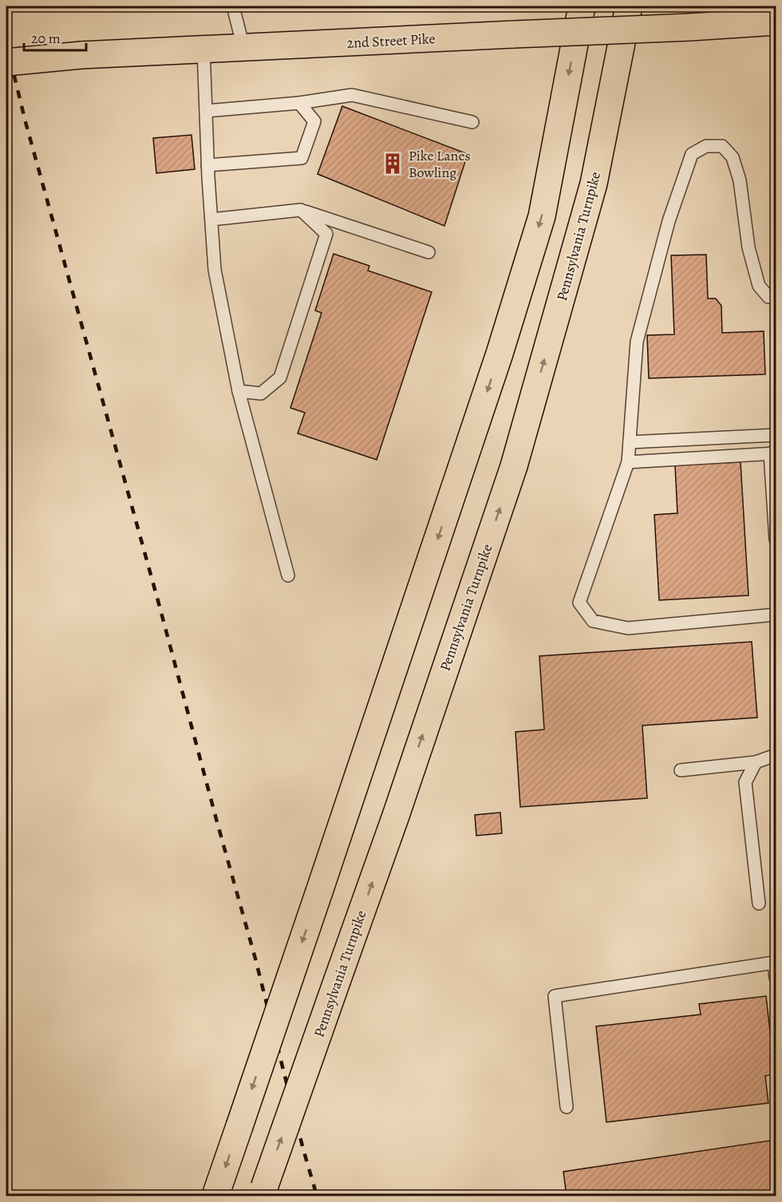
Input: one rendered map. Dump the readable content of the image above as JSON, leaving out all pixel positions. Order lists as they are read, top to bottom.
{
  "streets": {
    "main road": ["2nd Street Pike", "Pennsylvania Turnpike"]
  },
  "places": {
    "building": ["Pike Lanes Bowling"]
  },
  "scale_bar": "20 m"
}
